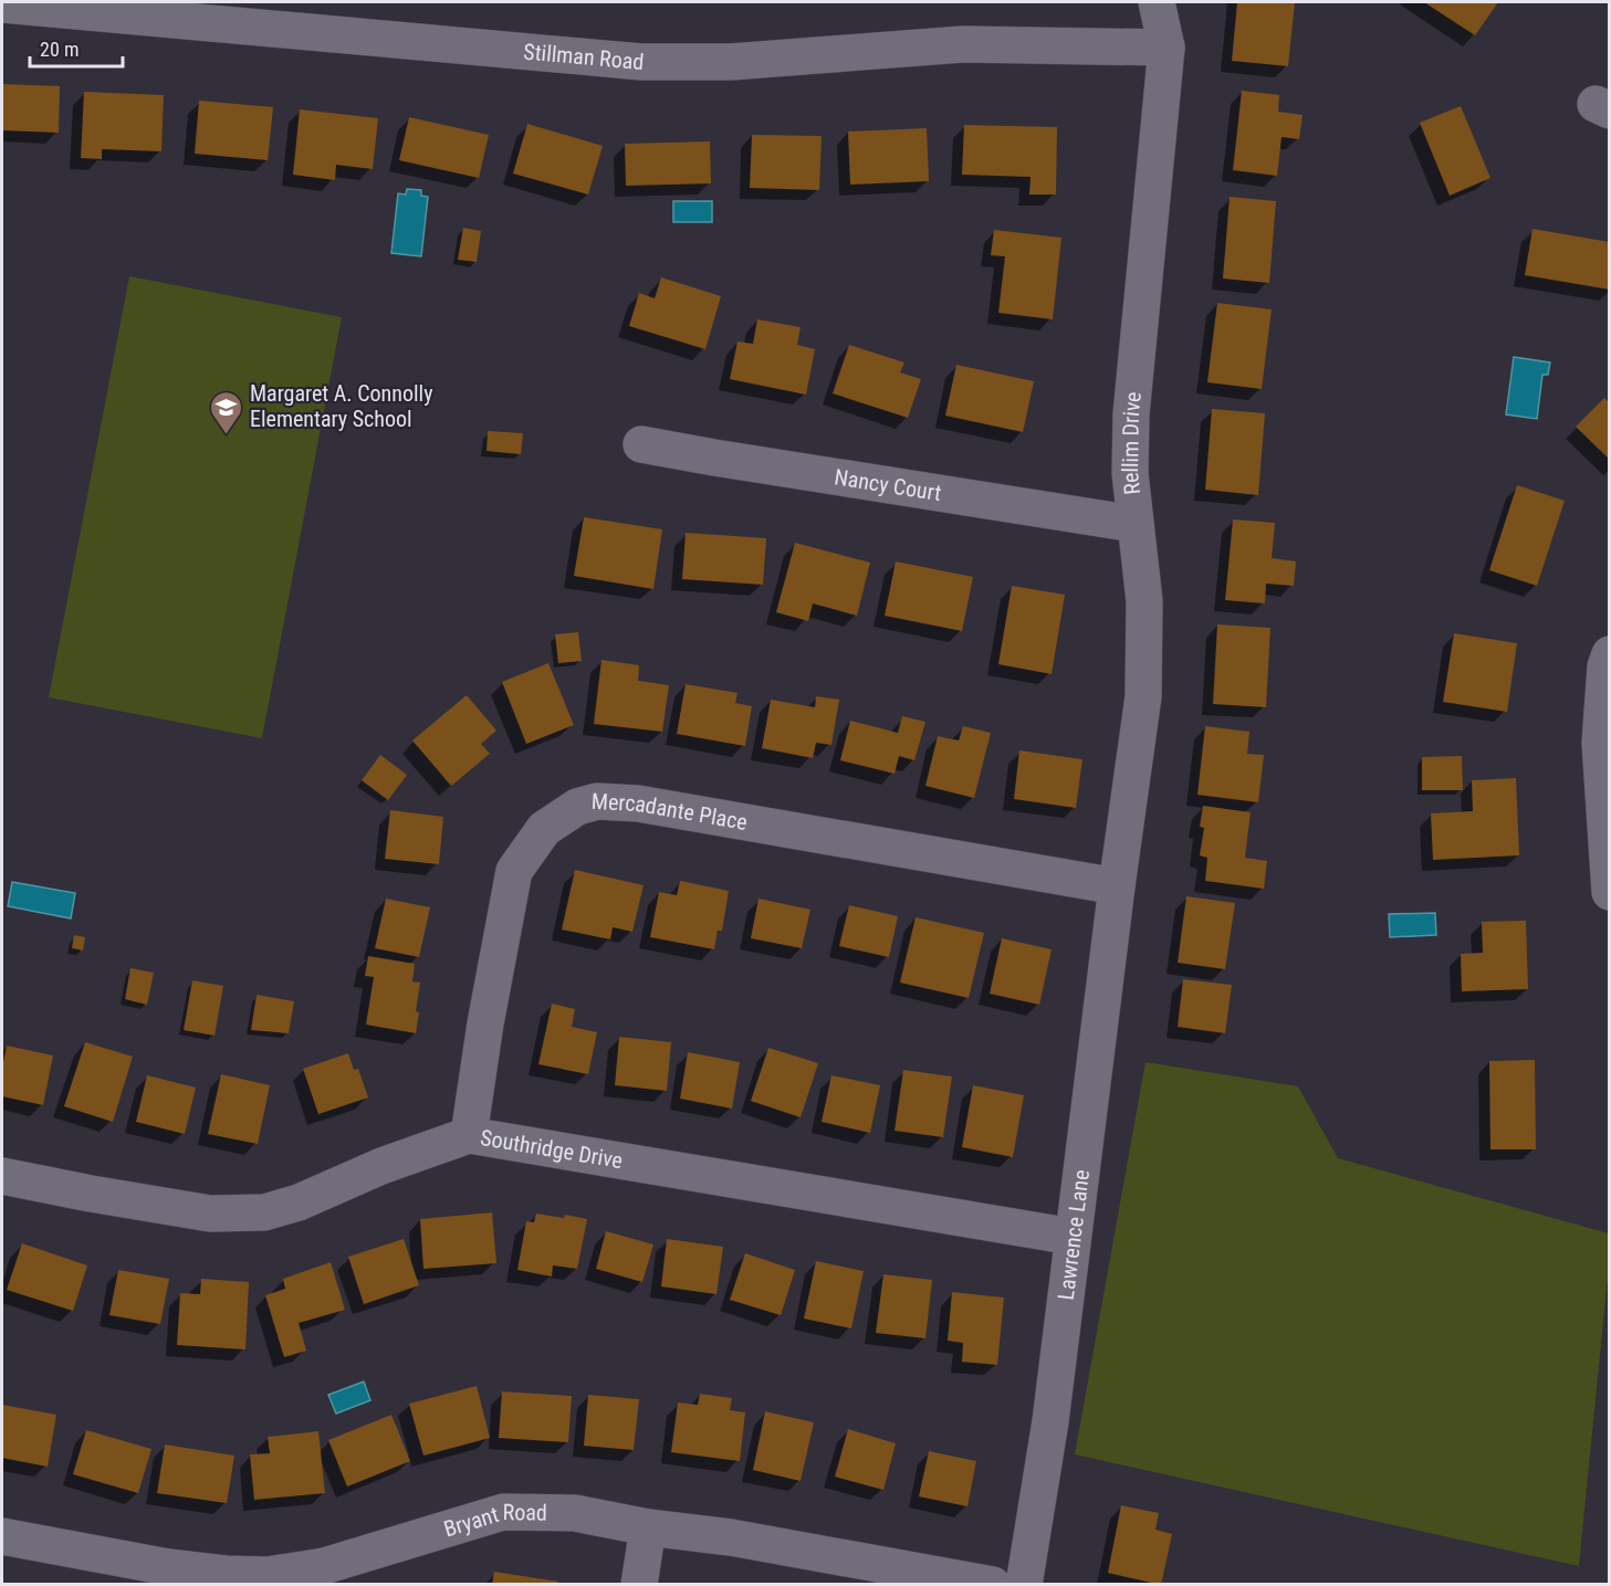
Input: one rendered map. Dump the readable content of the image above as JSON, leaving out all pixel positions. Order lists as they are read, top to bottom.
{
  "streets": {
    "street": [
      "Stillman Road",
      "Rellim Drive",
      "Nancy Court",
      "Mercadante Place",
      "Southridge Drive",
      "Lawrence Lane",
      "Bryant Road"
    ]
  },
  "crossings": [
    ["Stillman Road", "Rellim Drive"],
    ["Rellim Drive", "Nancy Court"],
    ["Rellim Drive", "Mercadante Place"],
    ["Rellim Drive", "Lawrence Lane"],
    ["Mercadante Place", "Southridge Drive"],
    ["Mercadante Place", "Lawrence Lane"],
    ["Southridge Drive", "Lawrence Lane"]
  ],
  "places": {
    "school or university": ["Margaret A. Connolly Elementary School"]
  },
  "scale_bar": "20 m"
}
